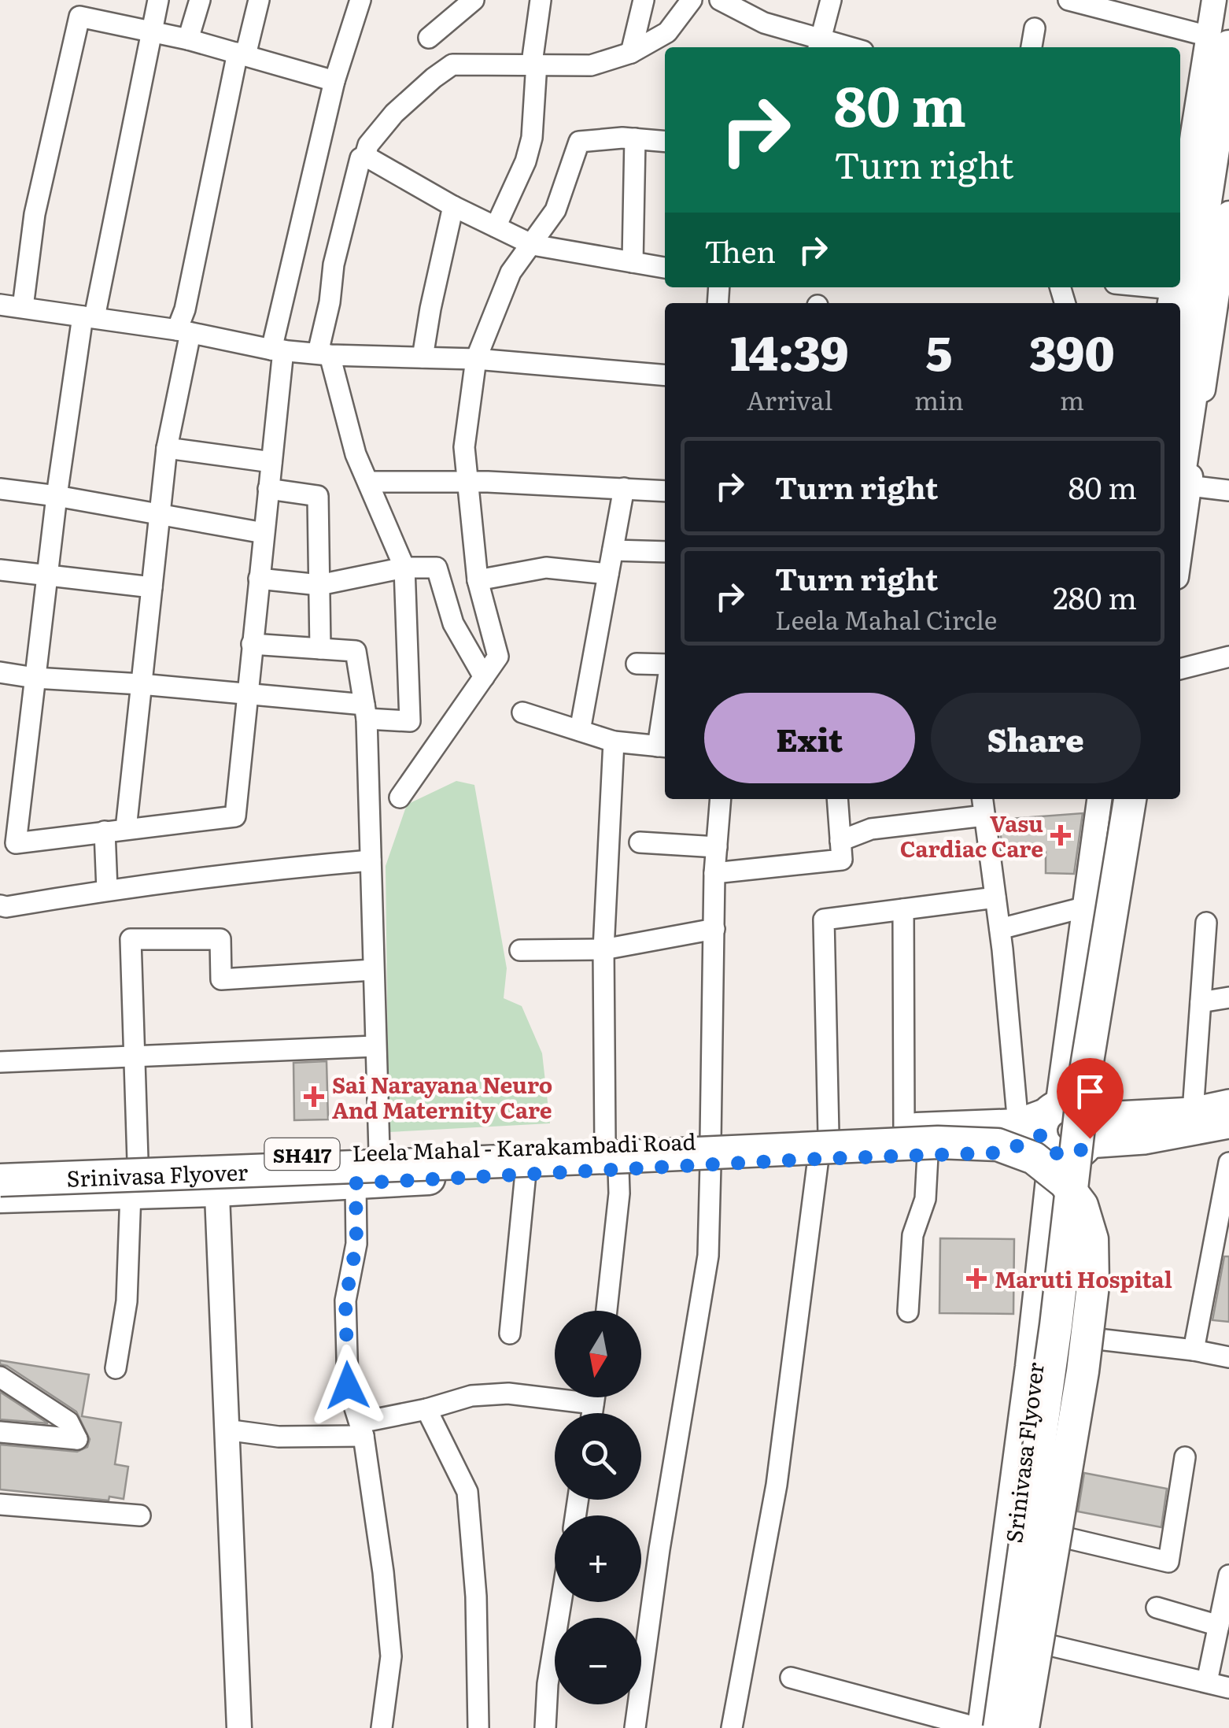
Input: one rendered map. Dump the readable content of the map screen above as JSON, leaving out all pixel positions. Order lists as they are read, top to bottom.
{
  "streets": {
    "main road": ["Leela Mahal - Karakambadi Road", "SH417", "Srinivasa Flyover"]
  },
  "places": {
    "health": ["Vasu Cardiac Care", "Sai Narayana Neuro And Maternity Care", "Maruti Hospital"]
  },
  "north": "bottom",
  "page": {
    "turn": ["80 m", "Turn right"],
    "then": "Then",
    "eta": [
      "14:39",
      "Arrival",
      "5",
      "min",
      "390",
      "m"
    ],
    "list": [
      {
        "name": "Turn right",
        "value": "80 m"
      },
      {
        "name": "Turn right",
        "note": "Leela Mahal Circle",
        "value": "280 m"
      }
    ],
    "buttons": ["Exit", "Share"],
    "map_buttons": ["+", "−"]
  }
}
